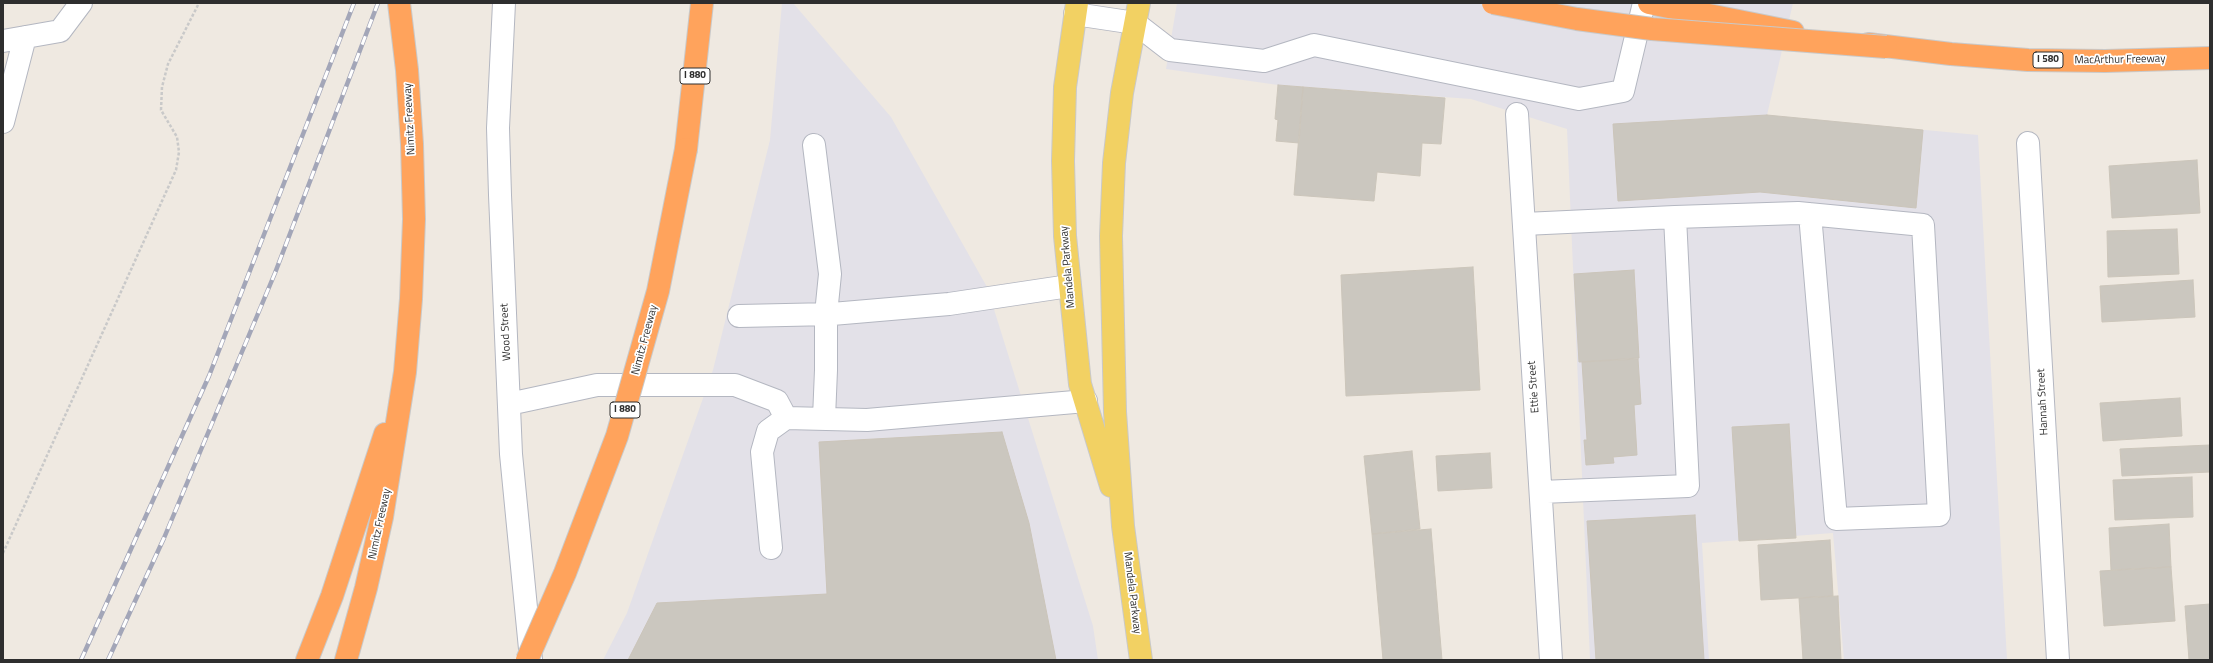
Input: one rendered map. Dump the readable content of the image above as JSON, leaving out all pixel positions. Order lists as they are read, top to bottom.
{
  "streets": {
    "highway": [
      "I 580",
      "MacArthur Freeway",
      "I 880",
      "Nimitz Freeway"
    ],
    "main road": ["Mandela Parkway"],
    "street": ["Wood Street", "Ettie Street", "Hannah Street"]
  },
  "crossings": [
    ["I 580", "MacArthur Freeway"]
  ]
}
